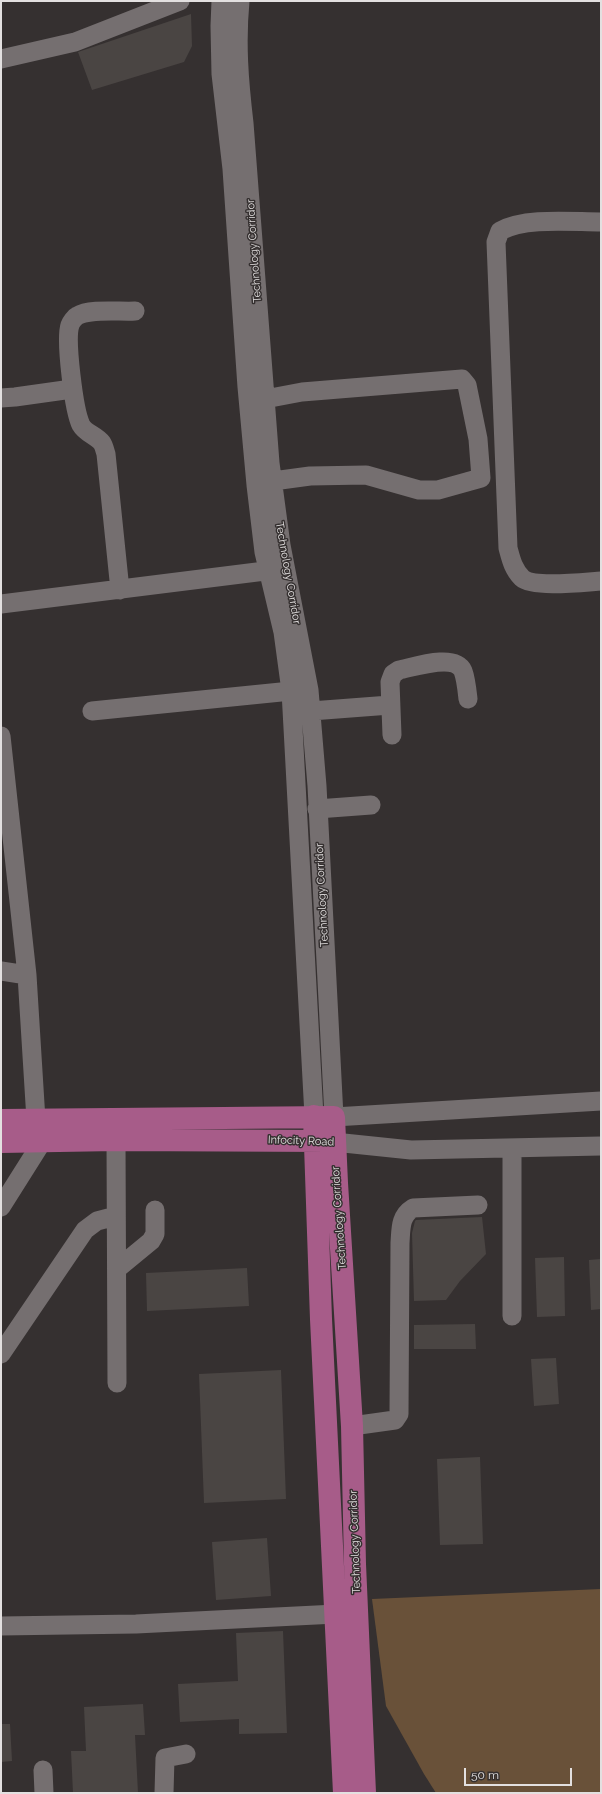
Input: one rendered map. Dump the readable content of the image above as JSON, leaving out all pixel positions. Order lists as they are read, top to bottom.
{
  "streets": {
    "main road": ["Technology Corridor", "Infocity Road"]
  },
  "crossings": [
    ["Technology Corridor", "Infocity Road"]
  ],
  "scale_bar": "50 m"
}
